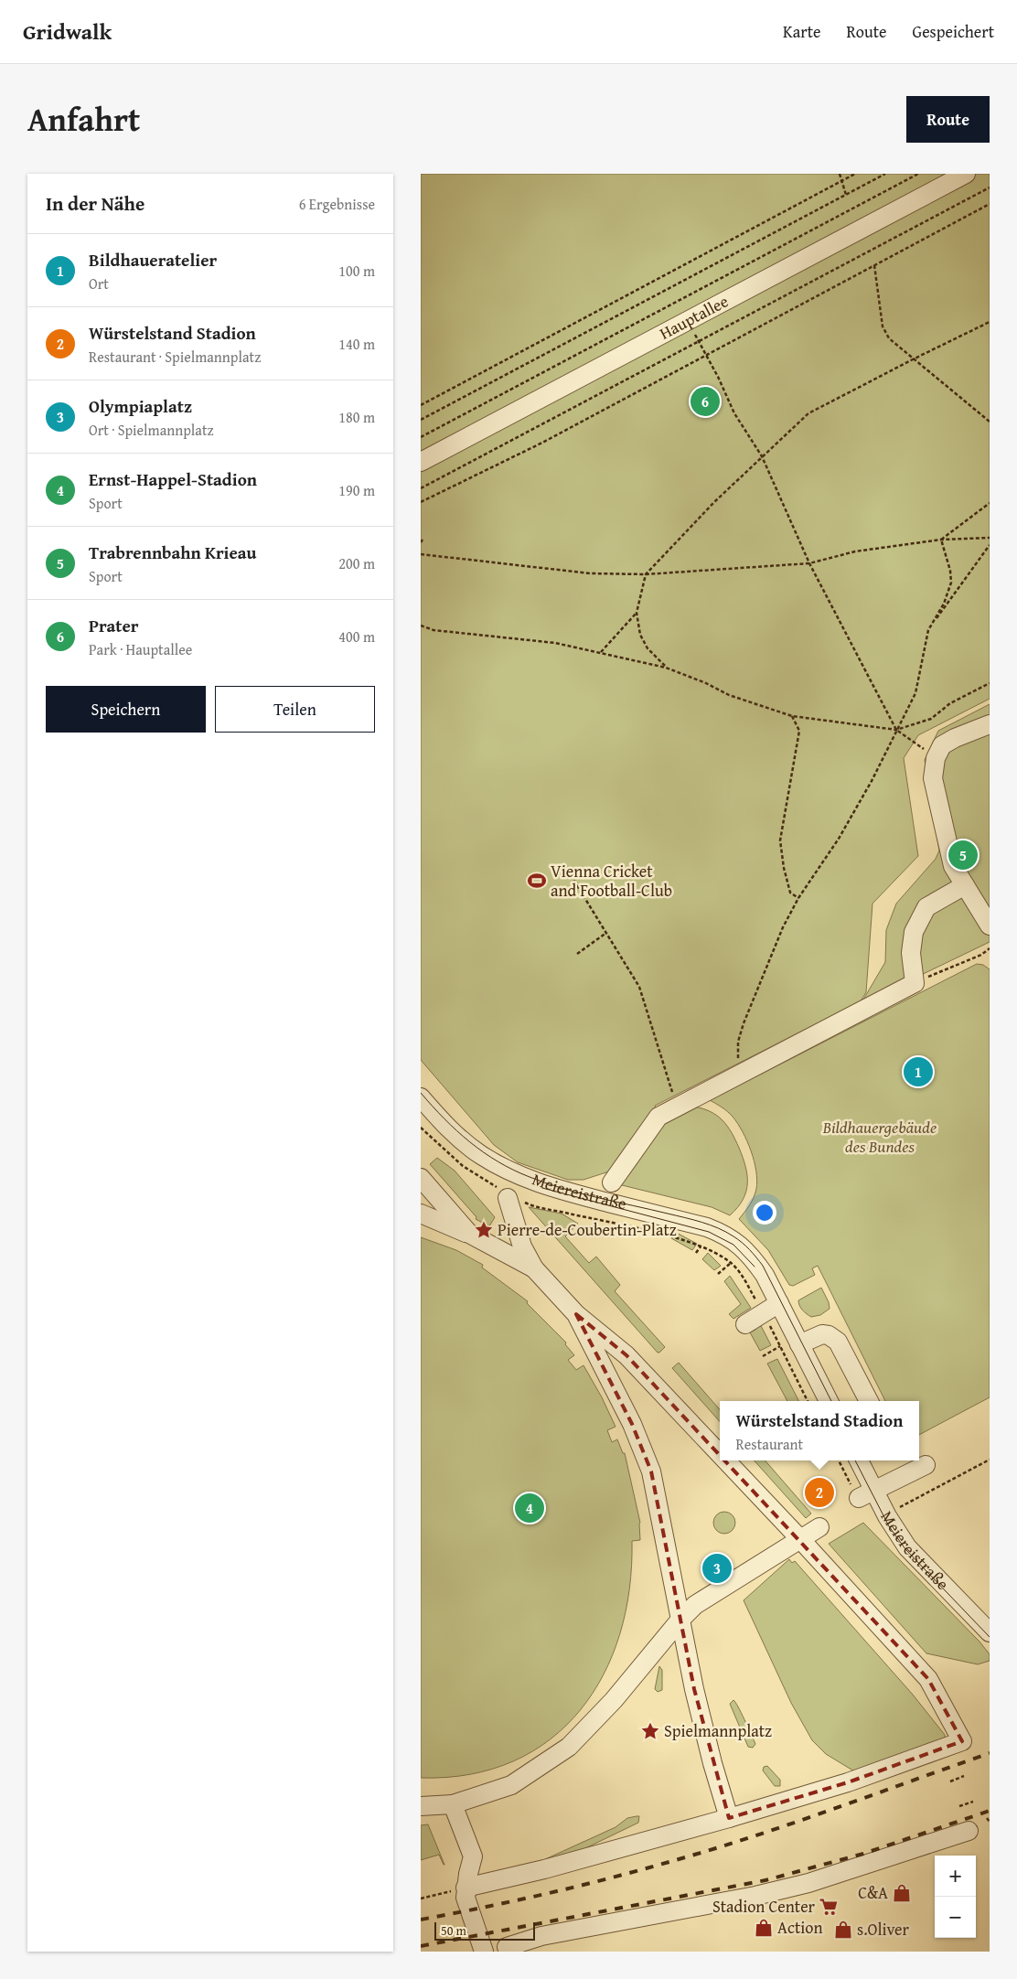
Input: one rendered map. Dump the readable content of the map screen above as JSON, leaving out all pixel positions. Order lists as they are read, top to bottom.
{
  "streets": {
    "street": ["Hauptallee", "Meiereistraße"]
  },
  "parks": ["Bildhauergebäude des Bundes"],
  "places": {
    "sports": ["Vienna Cricket and Football-Club"],
    "place": ["Pierre-de-Coubertin-Platz", "Spielmannplatz"],
    "shop": ["C&A", "Action", "s.Oliver"],
    "supermarket": ["Stadion Center"]
  },
  "scale_bar": "50 m",
  "page": {
    "header": "Gridwalk",
    "nav": ["Karte", "Route", "Gespeichert"],
    "title": "Anfahrt",
    "buttons": [
      "Route",
      ["Speichern", "Teilen"]
    ],
    "heading": ["In der Nähe", "6 Ergebnisse"],
    "list": [
      {
        "mark": "1",
        "name": "Bildhaueratelier",
        "note": "Ort",
        "value": "100 m"
      },
      {
        "mark": "2",
        "name": "Würstelstand Stadion",
        "note": "Restaurant · Spielmannplatz",
        "value": "140 m"
      },
      {
        "mark": "3",
        "name": "Olympiaplatz",
        "note": "Ort · Spielmannplatz",
        "value": "180 m"
      },
      {
        "mark": "4",
        "name": "Ernst-Happel-Stadion",
        "note": "Sport",
        "value": "190 m"
      },
      {
        "mark": "5",
        "name": "Trabrennbahn Krieau",
        "note": "Sport",
        "value": "200 m"
      },
      {
        "mark": "6",
        "name": "Prater",
        "note": "Park · Hauptallee",
        "value": "400 m"
      }
    ],
    "pins": [
      "6",
      "5",
      "1",
      "2",
      "4",
      "3"
    ],
    "popup": ["Würstelstand Stadion", "Restaurant"],
    "map_buttons": ["+", "−"],
    "scale": "50 m"
  }
}
